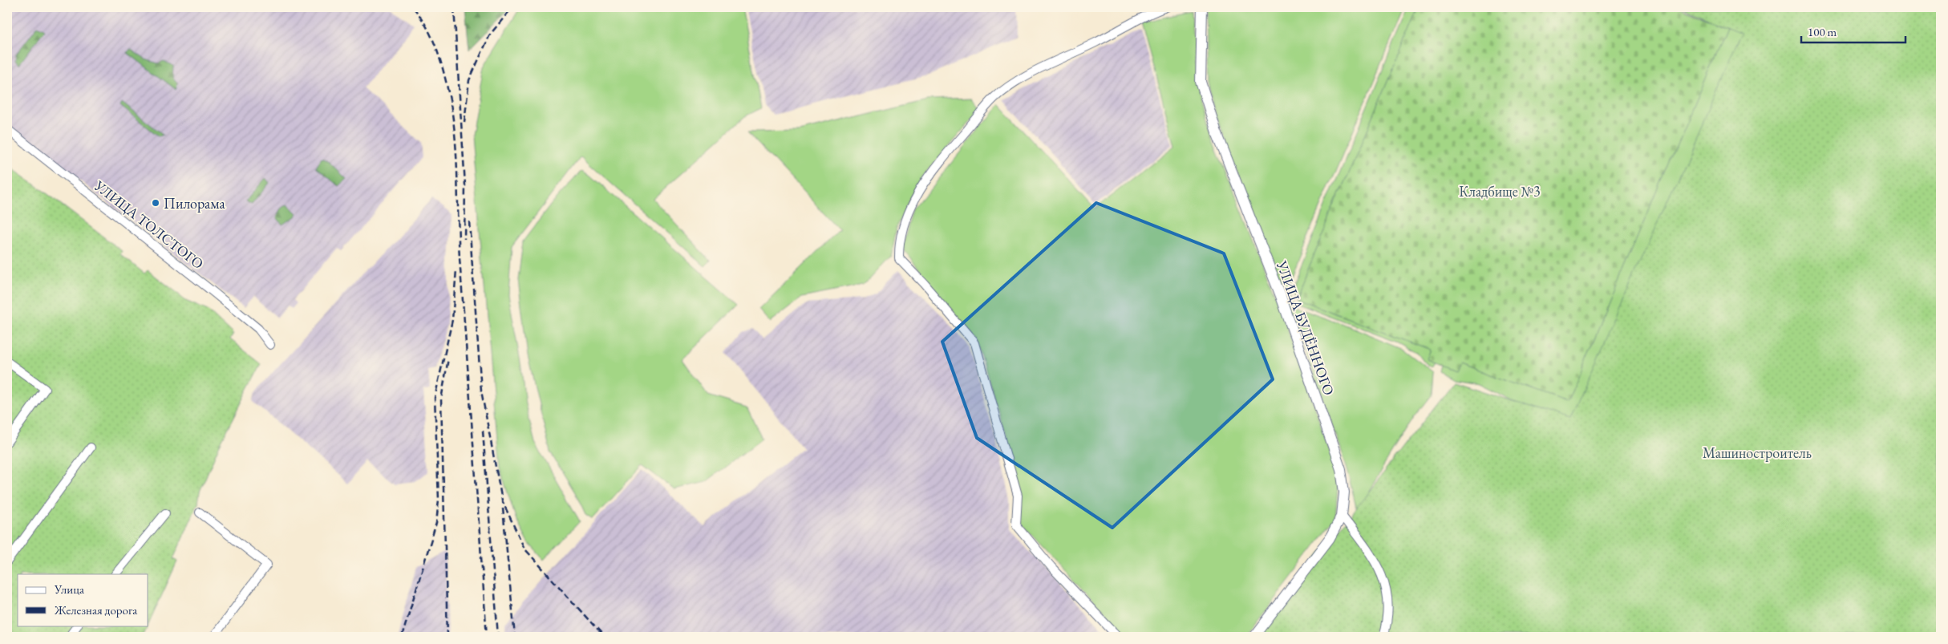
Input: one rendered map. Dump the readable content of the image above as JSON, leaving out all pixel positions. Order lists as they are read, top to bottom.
{
  "streets": {
    "main road": ["УЛИЦА БУДЁННОГО"],
    "street": ["УЛИЦА ТОЛСТОГО"]
  },
  "parks": ["Кладбище №3", "Машиностроитель"],
  "places": ["Пилорама"],
  "legend": ["Улица", "Железная дорога"],
  "scale_bar": "100 m"
}
